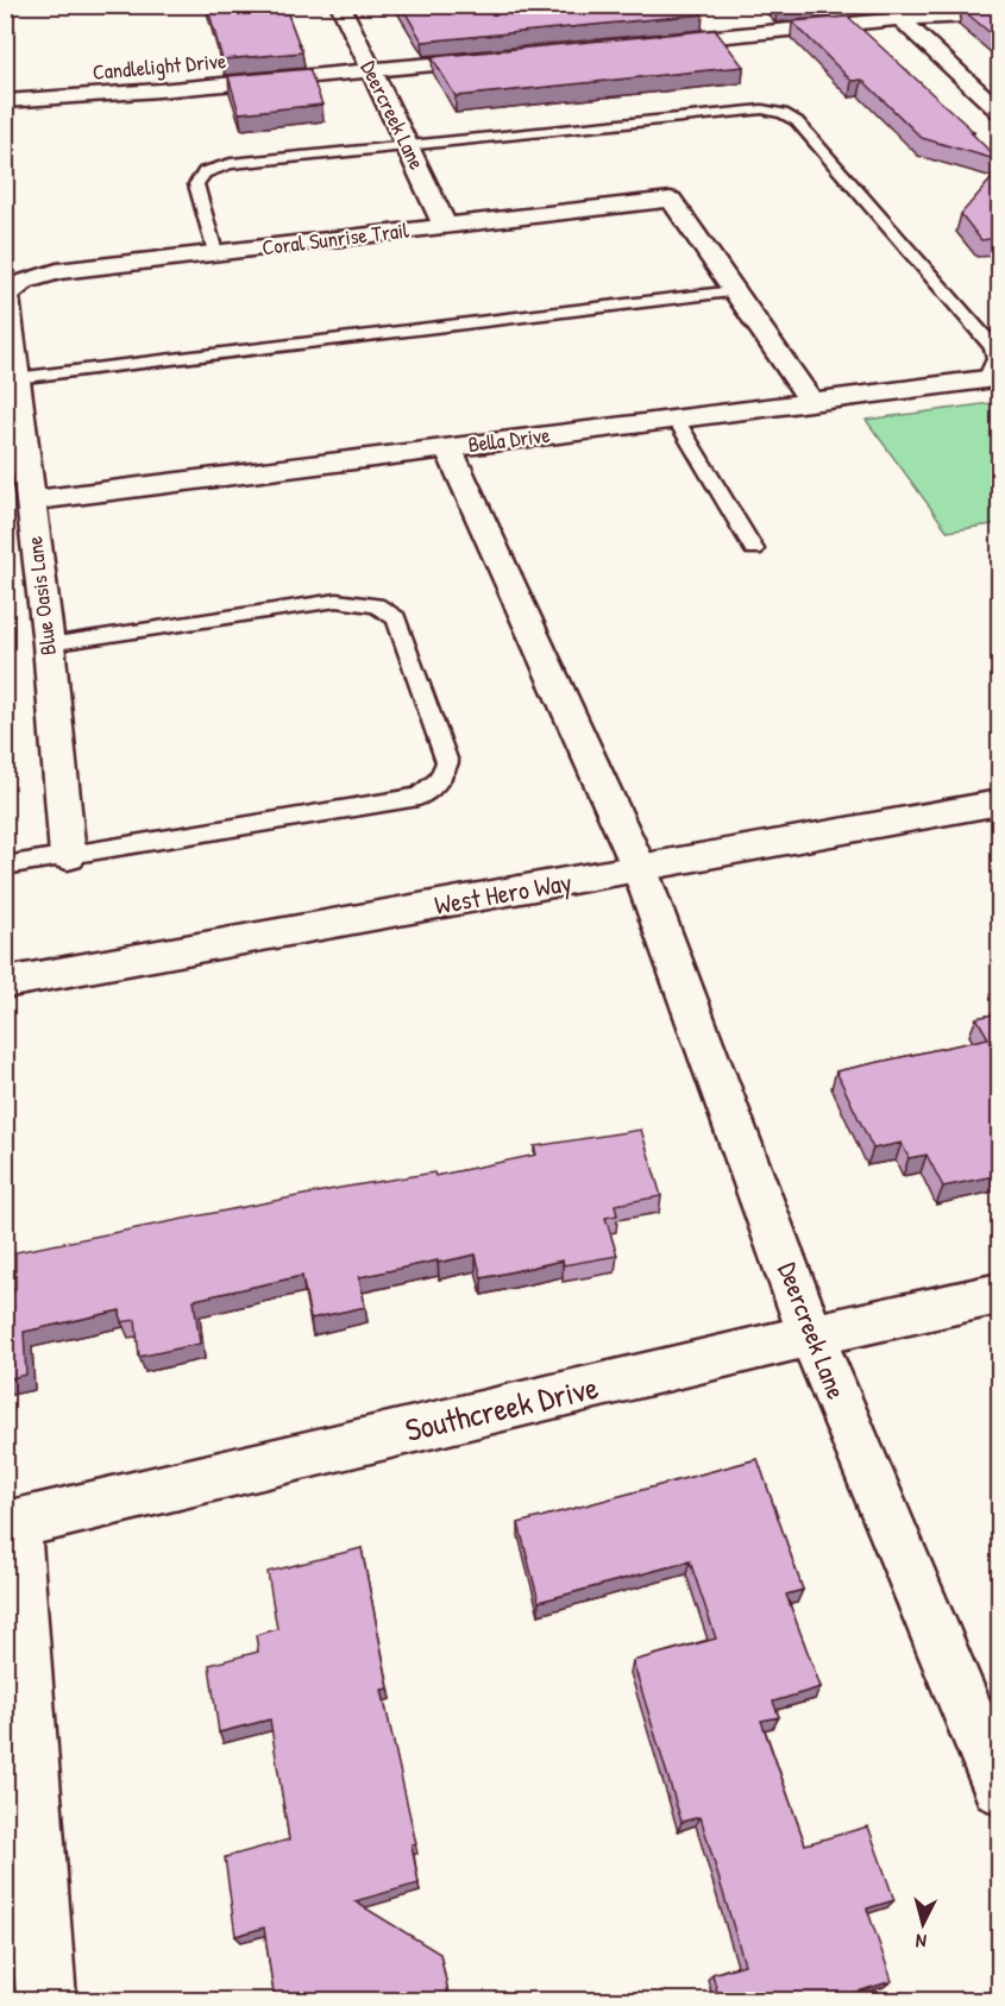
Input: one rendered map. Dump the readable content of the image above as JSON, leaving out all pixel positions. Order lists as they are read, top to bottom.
{
  "streets": {
    "street": [
      "Candlelight Drive",
      "Deercreek Lane",
      "Coral Sunrise Trail",
      "Bella Drive",
      "Blue Oasis Lane",
      "West Hero Way",
      "Southcreek Drive"
    ]
  },
  "crossings": [
    ["Candlelight Drive", "Deercreek Lane"],
    ["Deercreek Lane", "Coral Sunrise Trail"],
    ["Deercreek Lane", "Bella Drive"],
    ["Deercreek Lane", "West Hero Way"],
    ["Deercreek Lane", "Southcreek Drive"],
    ["Coral Sunrise Trail", "Blue Oasis Lane"],
    ["Bella Drive", "Blue Oasis Lane"]
  ],
  "north": "bottom"
}
